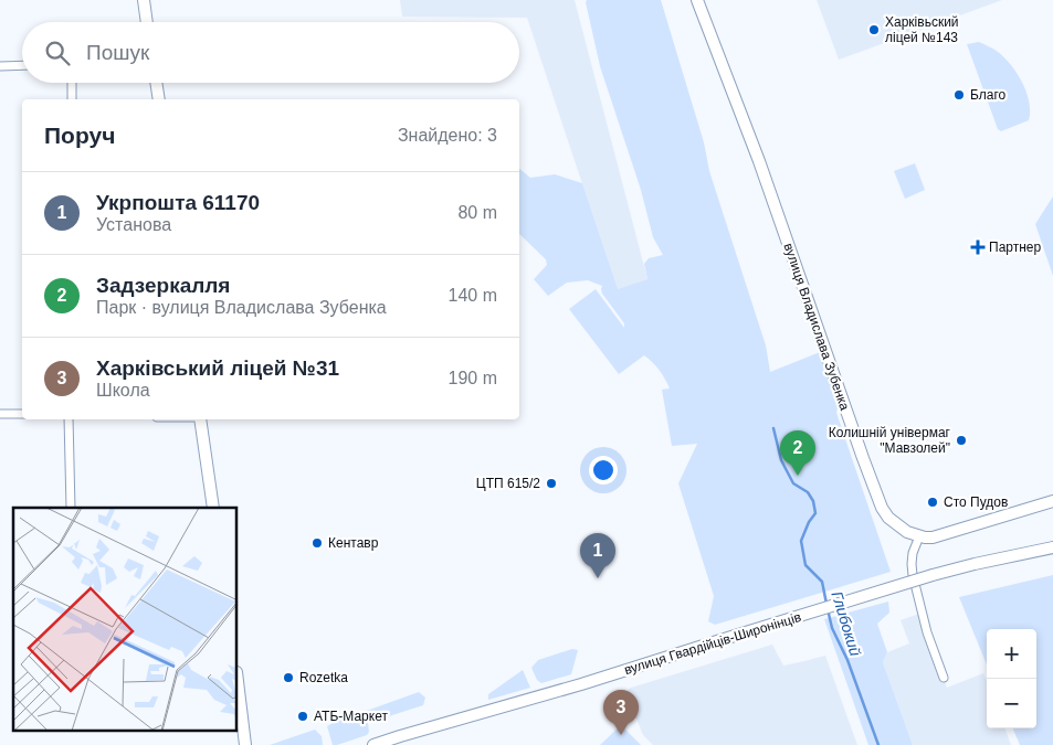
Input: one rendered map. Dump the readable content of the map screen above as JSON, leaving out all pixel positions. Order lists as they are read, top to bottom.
{
  "streets": {
    "street": ["вулиця Владислава Зубенка", "вулиця Гвардійців-Широнінців"]
  },
  "water": ["Глибокий"],
  "places": {
    "other": [
      "Харківьский ліцей №143",
      "Благо",
      "Колишній універмаг \"Мавзолей\"",
      "ЦТП 615/2",
      "Сто Пудов",
      "Кентавр",
      "Rozetka",
      "АТБ-Маркет"
    ],
    "health": ["Партнер"]
  },
  "page": {
    "search": "Пошук",
    "heading": ["Поруч", "Знайдено: 3"],
    "list": [
      {
        "mark": "1",
        "name": "Укрпошта 61170",
        "note": "Установа",
        "value": "80 m"
      },
      {
        "mark": "2",
        "name": "Задзеркалля",
        "note": "Парк · вулиця Владислава Зубенка",
        "value": "140 m"
      },
      {
        "mark": "3",
        "name": "Харківський ліцей №31",
        "note": "Школа",
        "value": "190 m"
      }
    ],
    "pins": ["2", "1", "3"],
    "map_buttons": ["+", "−"]
  }
}
